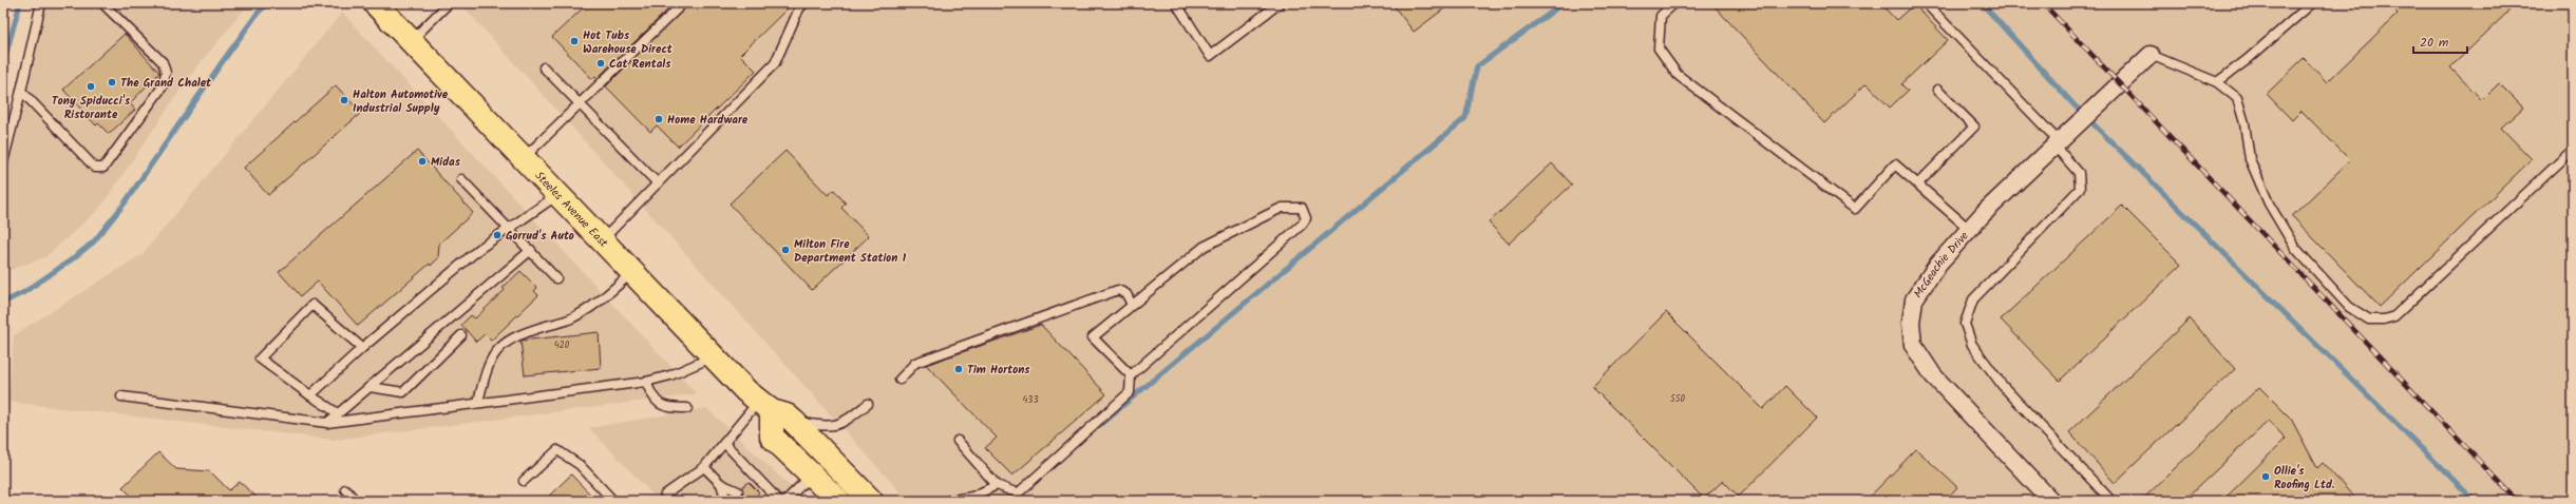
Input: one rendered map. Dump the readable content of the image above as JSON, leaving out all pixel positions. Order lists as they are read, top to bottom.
{
  "streets": {
    "main road": ["Steeles Avenue East"],
    "street": ["McGeachie Drive"]
  },
  "places": [
    "Hot Tubs Warehouse Direct",
    "Cat Rentals",
    "The Grand Chalet",
    "Tony Spiducci's Ristorante",
    "Halton Automotive Industrial Supply",
    "Home Hardware",
    "Midas",
    "Gorrud's Auto",
    "Milton Fire Department Station 1",
    "Tim Hortons",
    "Ollie's Roofing Ltd."
  ],
  "house_numbers": ["420", "550", "433"],
  "scale_bar": "20 m"
}
